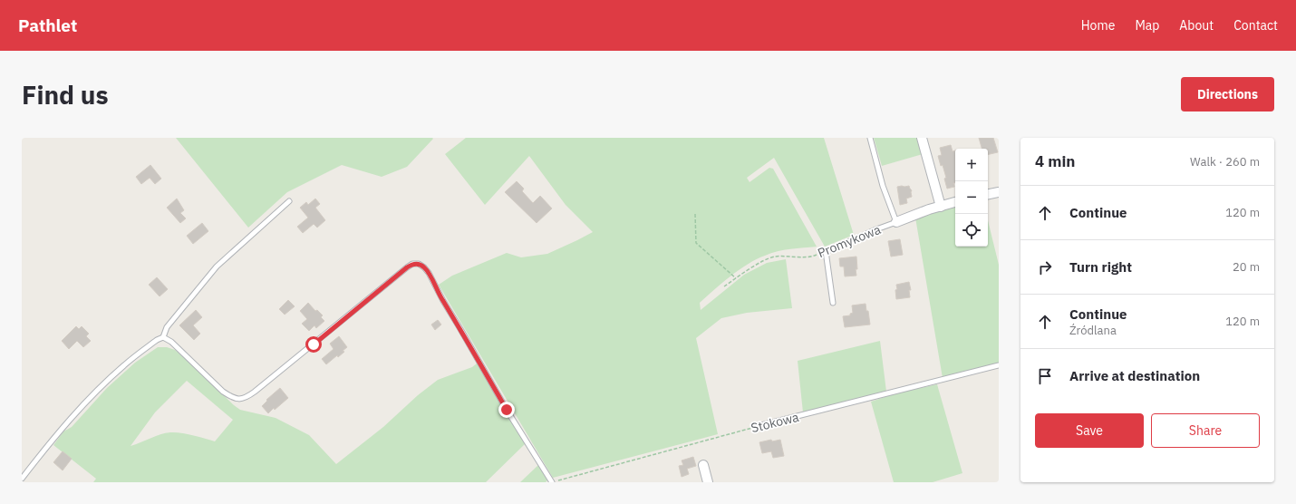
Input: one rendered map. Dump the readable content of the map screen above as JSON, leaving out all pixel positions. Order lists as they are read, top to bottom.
{
  "streets": {
    "street": ["Promykowa"],
    "lane": ["Stokowa"]
  },
  "page": {
    "header": "Pathlet",
    "nav": [
      "Home",
      "Map",
      "About",
      "Contact"
    ],
    "buttons": [
      "Directions",
      ["Save", "Share"]
    ],
    "title": "Find us",
    "heading": ["4 min", "Walk · 260 m"],
    "map_buttons": ["+", "−"],
    "list": [
      ["Continue", "120 m"],
      ["Turn right", "20 m"],
      ["Continue", "Źródlana", "120 m"],
      "Arrive at destination"
    ]
  }
}
